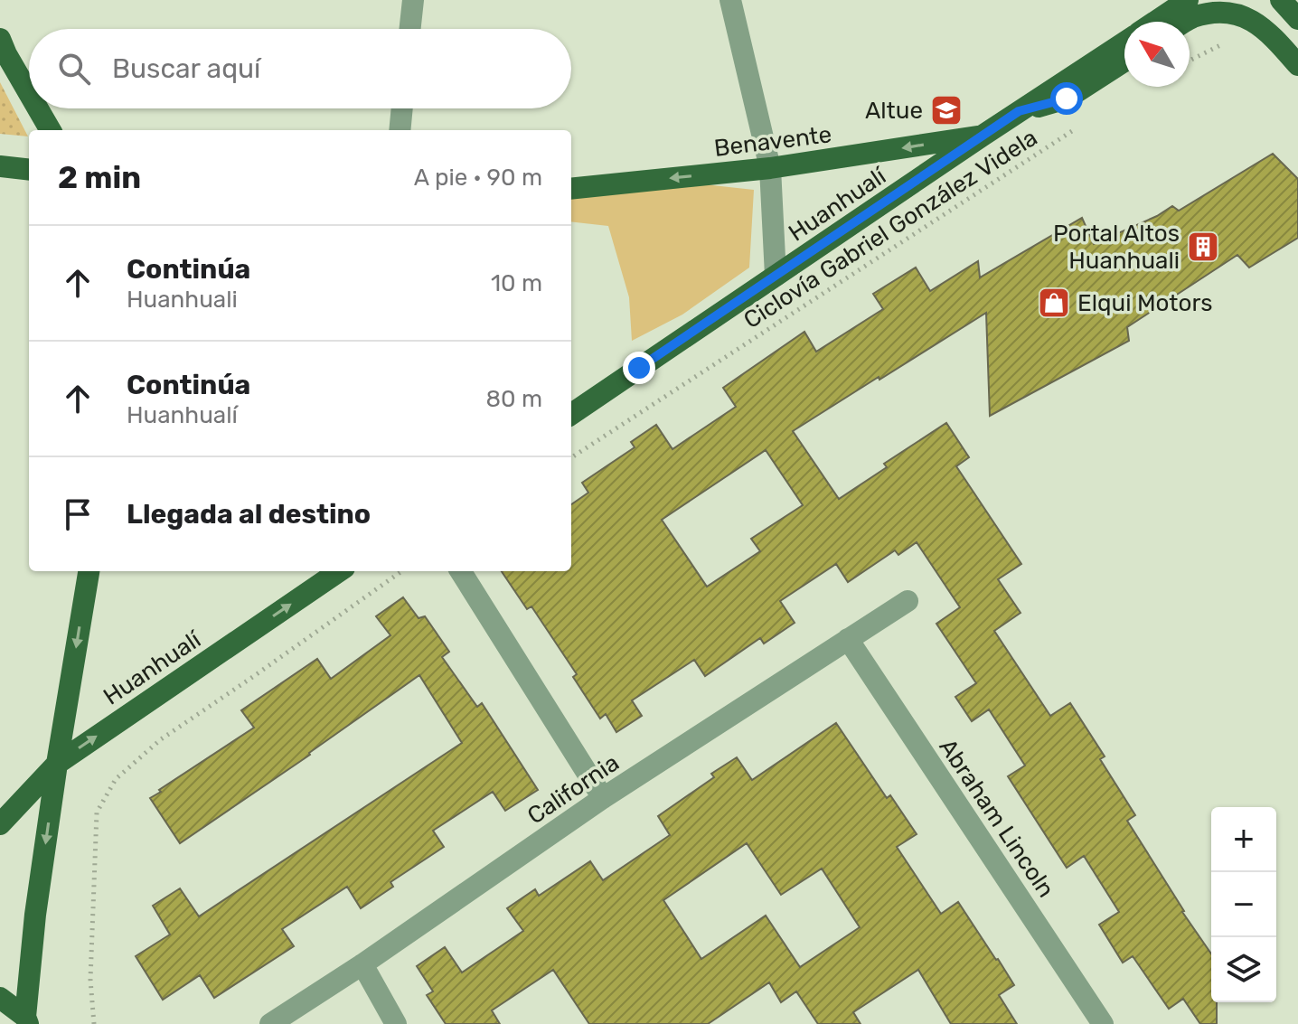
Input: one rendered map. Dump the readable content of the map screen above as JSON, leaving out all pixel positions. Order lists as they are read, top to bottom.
{
  "streets": {
    "main road": ["Benavente", "Huanhualí"],
    "street": ["California", "Abraham Lincoln"],
    "path": ["Ciclovía Gabriel González Videla"]
  },
  "crossings": [
    ["Benavente", "Huanhualí"],
    ["California", "Abraham Lincoln"]
  ],
  "one_way": ["Benavente"],
  "places": {
    "school or university": ["Altue"],
    "building": ["Portal Altos Huanhuali"],
    "shop": ["Elqui Motors"]
  },
  "north": "top left",
  "page": {
    "search": "Buscar aquí",
    "heading": ["2 min", "A pie · 90 m"],
    "list": [
      ["Continúa", "Huanhuali", "10 m"],
      ["Continúa", "Huanhualí", "80 m"],
      "Llegada al destino"
    ],
    "map_buttons": ["+", "−"]
  }
}
